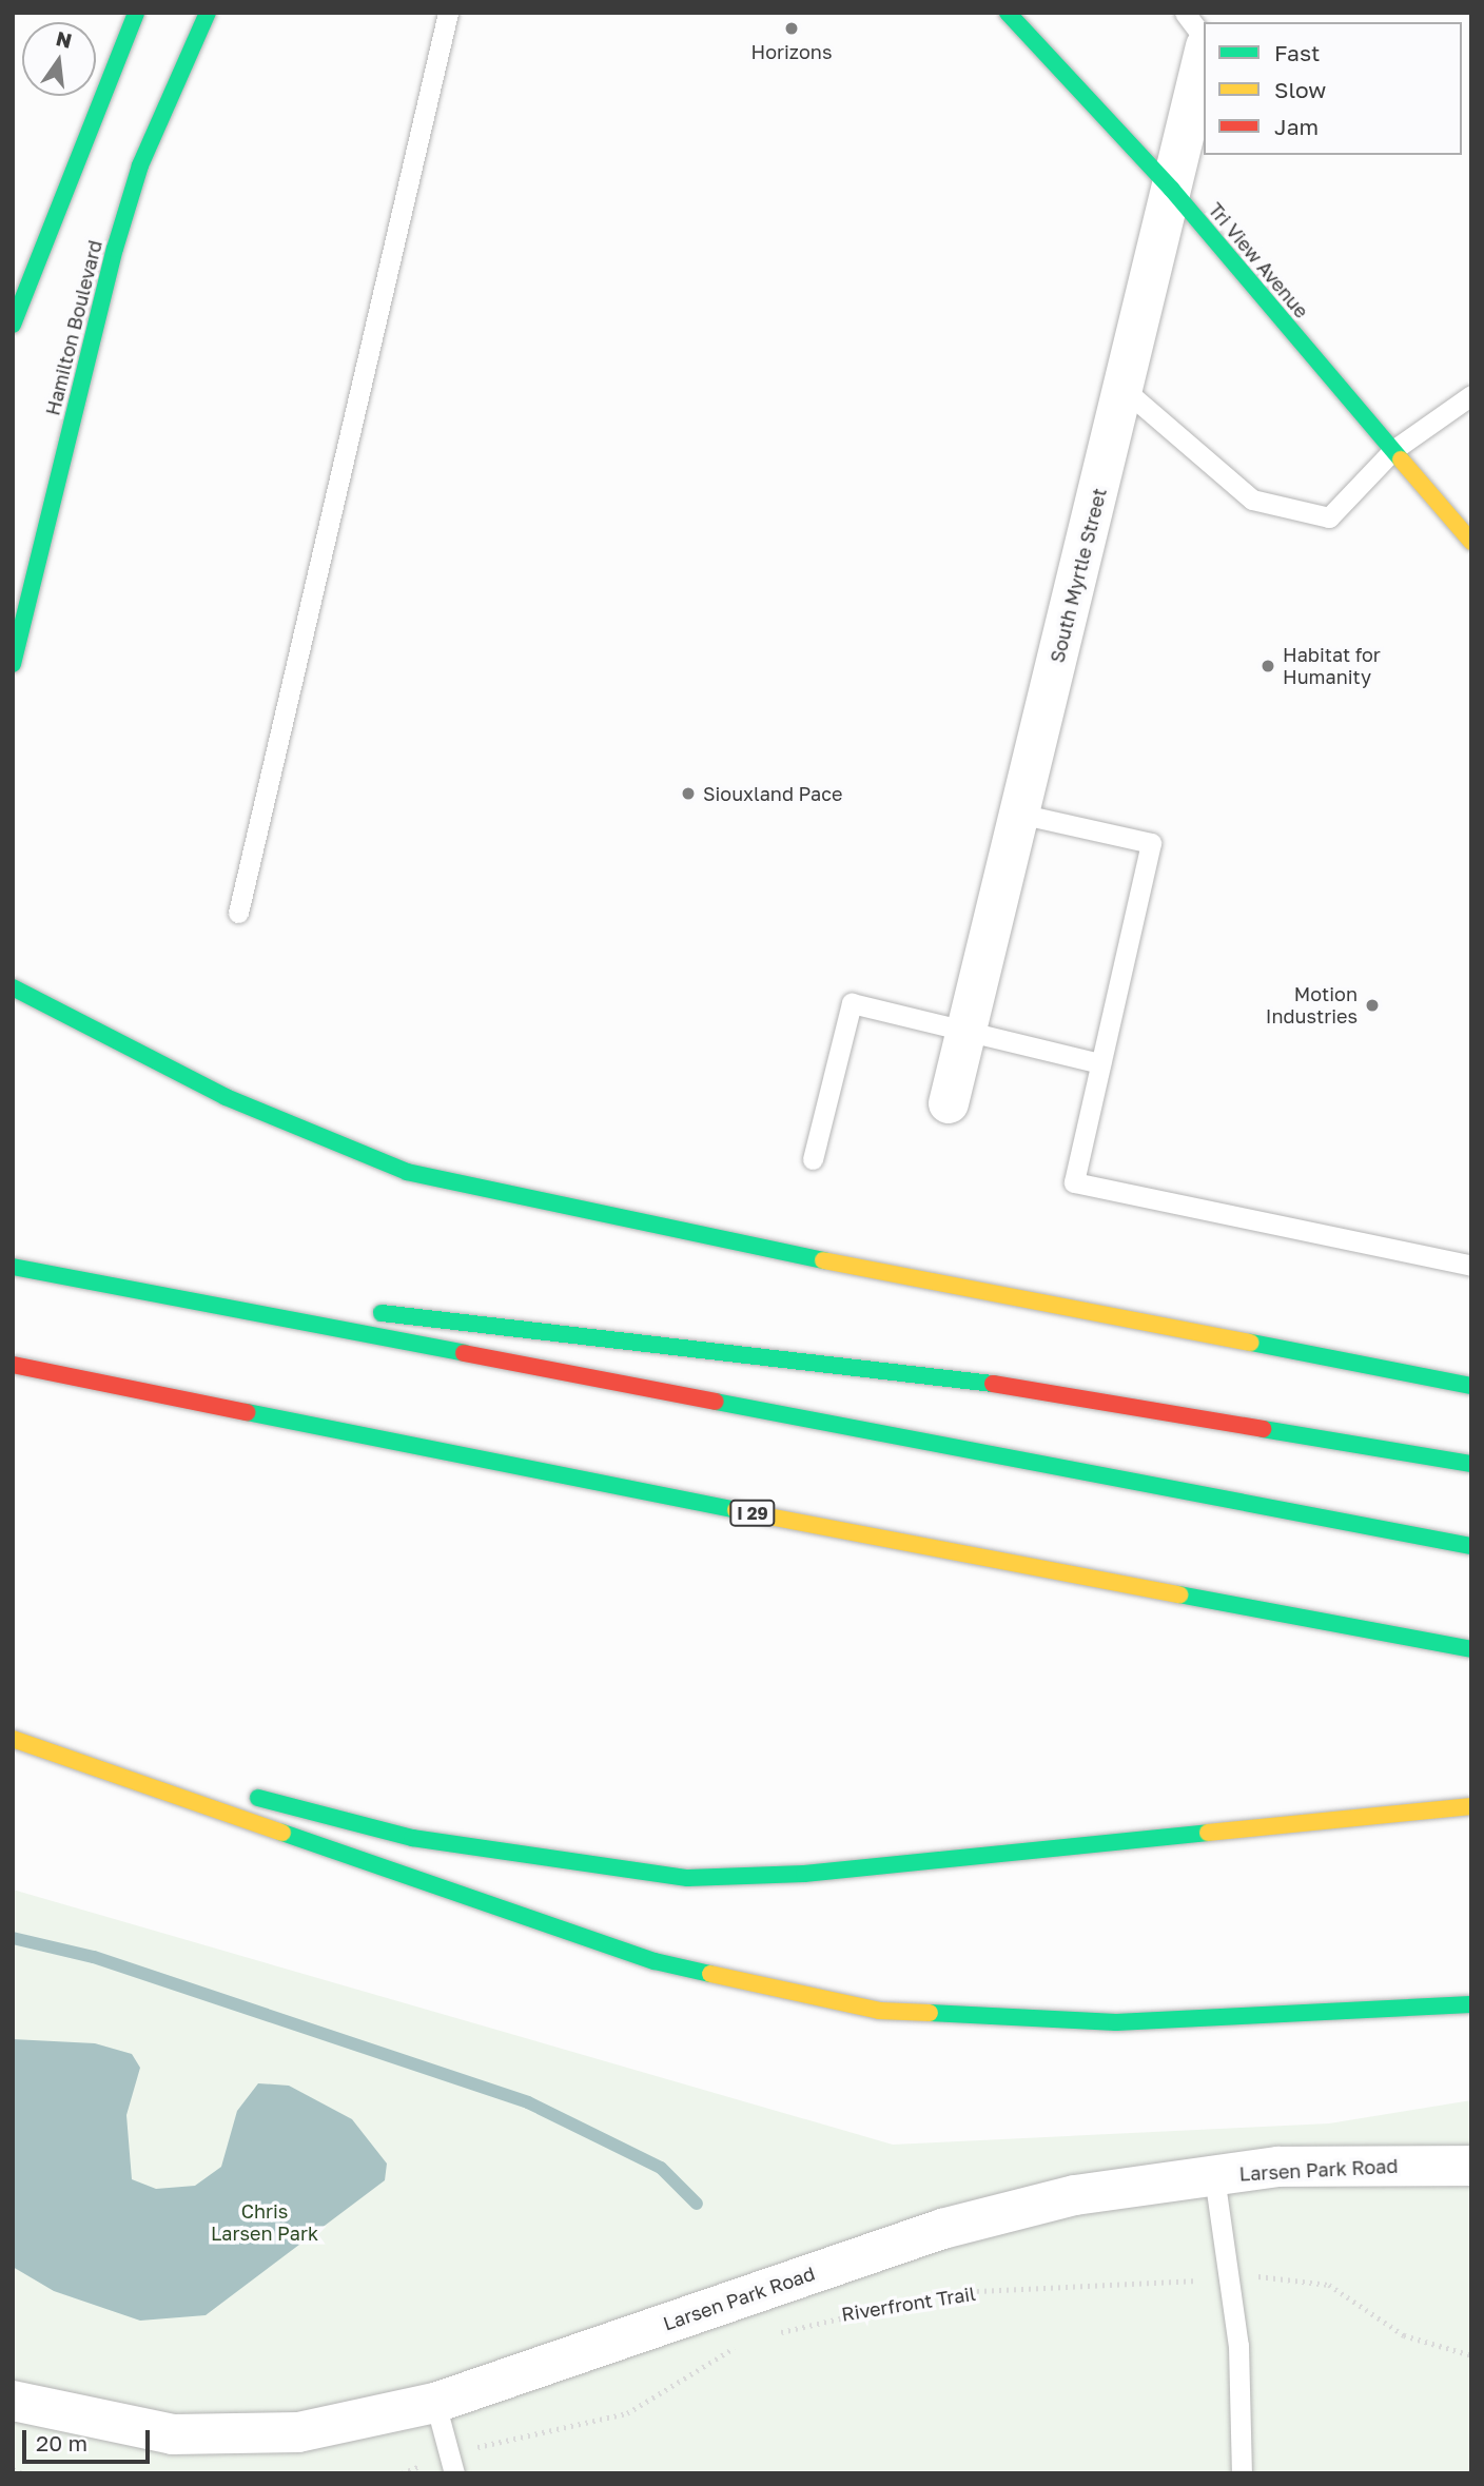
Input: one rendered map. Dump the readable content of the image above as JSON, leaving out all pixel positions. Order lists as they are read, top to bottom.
{
  "streets": {
    "main road": ["Tri View Avenue", "Hamilton Boulevard", "I 29"],
    "street": ["South Myrtle Street", "Larsen Park Road"],
    "path": ["Riverfront Trail"]
  },
  "crossings": [
    ["Tri View Avenue", "South Myrtle Street"]
  ],
  "parks": ["Chris Larsen Park"],
  "places": [
    "Horizons",
    "Habitat for Humanity",
    "Siouxland Pace",
    "Motion Industries"
  ],
  "legend": ["Fast", "Slow", "Jam"],
  "scale_bar": "20 m",
  "north": "top"
}
